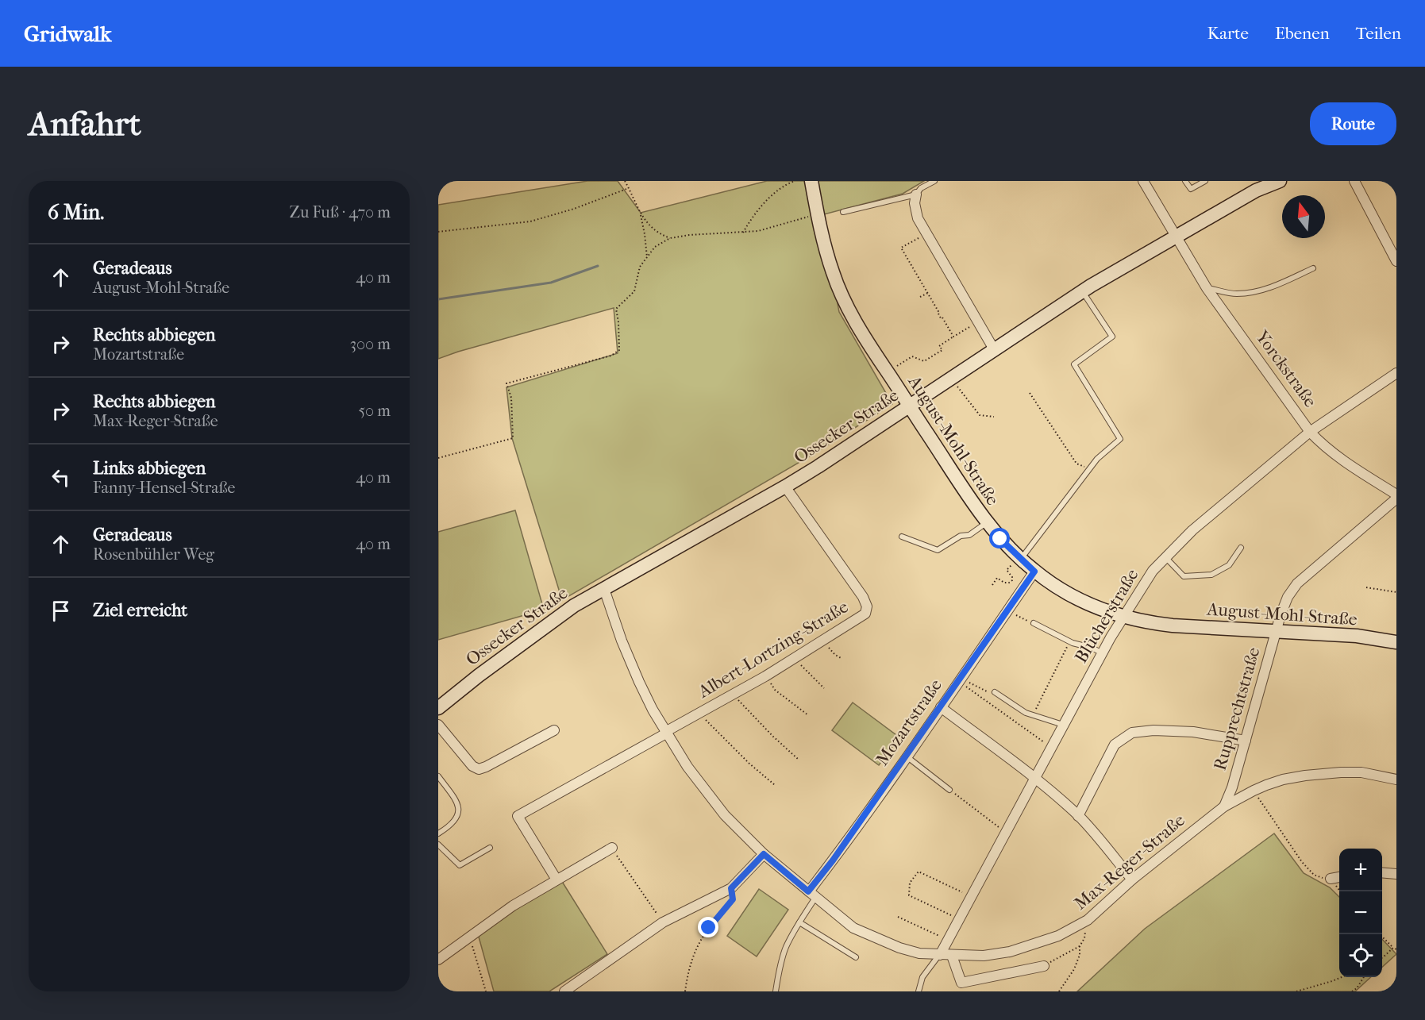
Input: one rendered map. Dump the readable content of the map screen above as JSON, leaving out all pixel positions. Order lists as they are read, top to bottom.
{
  "streets": {
    "street": [
      "Yorckstraße",
      "Ossecker Straße",
      "August-Mohl-Straße",
      "Blücherstraße",
      "Albert-Lortzing-Straße",
      "Rupprechtstraße",
      "Mozartstraße",
      "Max-Reger-Straße"
    ]
  },
  "crossings": [
    ["Yorckstraße", "Ossecker Straße"],
    ["Yorckstraße", "Blücherstraße"],
    ["Ossecker Straße", "August-Mohl-Straße"],
    ["Ossecker Straße", "Albert-Lortzing-Straße"],
    ["Ossecker Straße", "Max-Reger-Straße"],
    ["August-Mohl-Straße", "Blücherstraße"],
    ["August-Mohl-Straße", "Rupprechtstraße"],
    ["August-Mohl-Straße", "Mozartstraße"],
    ["Blücherstraße", "Max-Reger-Straße"],
    ["Albert-Lortzing-Straße", "Max-Reger-Straße"],
    ["Rupprechtstraße", "Max-Reger-Straße"],
    ["Mozartstraße", "Max-Reger-Straße"]
  ],
  "north": "top",
  "page": {
    "header": "Gridwalk",
    "nav": ["Karte", "Ebenen", "Teilen"],
    "buttons": "Route",
    "title": "Anfahrt",
    "heading": ["6 Min.", "Zu Fuß · 470 m"],
    "list": [
      ["Geradeaus", "August-Mohl-Straße", "40 m"],
      ["Rechts abbiegen", "Mozartstraße", "300 m"],
      ["Rechts abbiegen", "Max-Reger-Straße", "50 m"],
      ["Links abbiegen", "Fanny-Hensel-Straße", "40 m"],
      ["Geradeaus", "Rosenbühler Weg", "40 m"],
      "Ziel erreicht"
    ],
    "map_buttons": ["+", "−"]
  }
}
